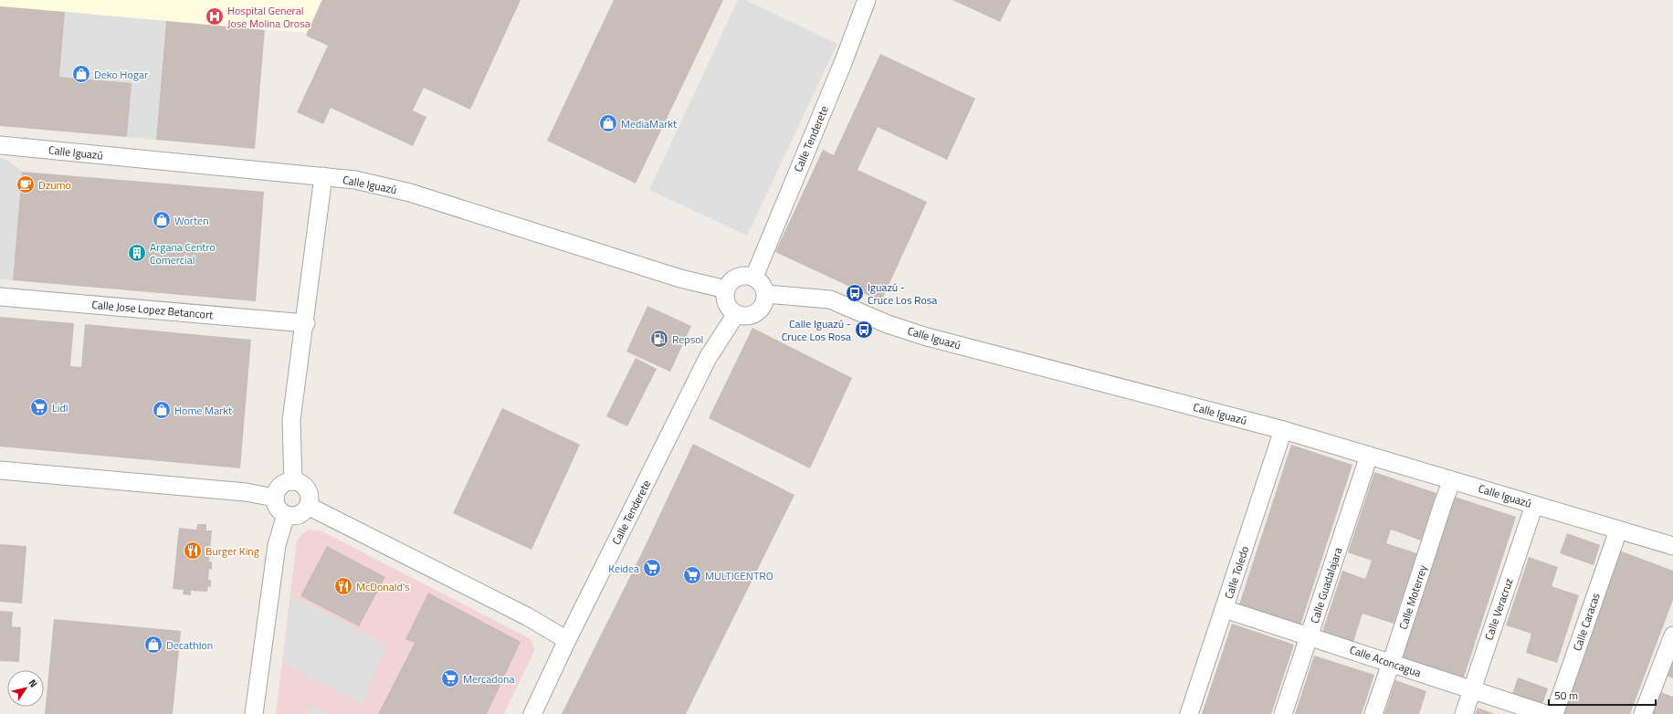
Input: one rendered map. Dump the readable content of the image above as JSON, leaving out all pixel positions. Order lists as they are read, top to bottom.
{
  "streets": {
    "street": [
      "Calle Tenderete",
      "Calle Iguazú",
      "Calle Jose Lopez Betancort",
      "Calle Toledo",
      "Calle Guadalajara",
      "Calle Moterrey",
      "Calle Veracruz",
      "Calle Caracas",
      "Calle Aconcagua"
    ]
  },
  "crossings": [
    ["Calle Tenderete", "Calle Iguazú"],
    ["Calle Iguazú", "Calle Toledo"],
    ["Calle Iguazú", "Calle Guadalajara"],
    ["Calle Iguazú", "Calle Moterrey"],
    ["Calle Iguazú", "Calle Veracruz"],
    ["Calle Iguazú", "Calle Caracas"],
    ["Calle Toledo", "Calle Aconcagua"],
    ["Calle Guadalajara", "Calle Aconcagua"],
    ["Calle Moterrey", "Calle Aconcagua"],
    ["Calle Veracruz", "Calle Aconcagua"]
  ],
  "places": {
    "hospital": ["Hospital General Jose Molina Orosa"],
    "shop": [
      "Deko Hogar",
      "MediaMarkt",
      "Worten",
      "Home Markt",
      "Decathlon"
    ],
    "cafe": ["Dzumo"],
    "building": ["Argana Centro Comercial"],
    "bus stop": ["Iguazú - Cruce Los Rosa", "Calle Iguazú - Cruce Los Rosa"],
    "fuel station": ["Repsol"],
    "supermarket": [
      "Lidl",
      "Keidea",
      "MULTICENTRO",
      "Mercadona"
    ],
    "restaurant": ["Burger King", "McDonald's"]
  },
  "scale_bar": "50 m",
  "north": "top right"
}
